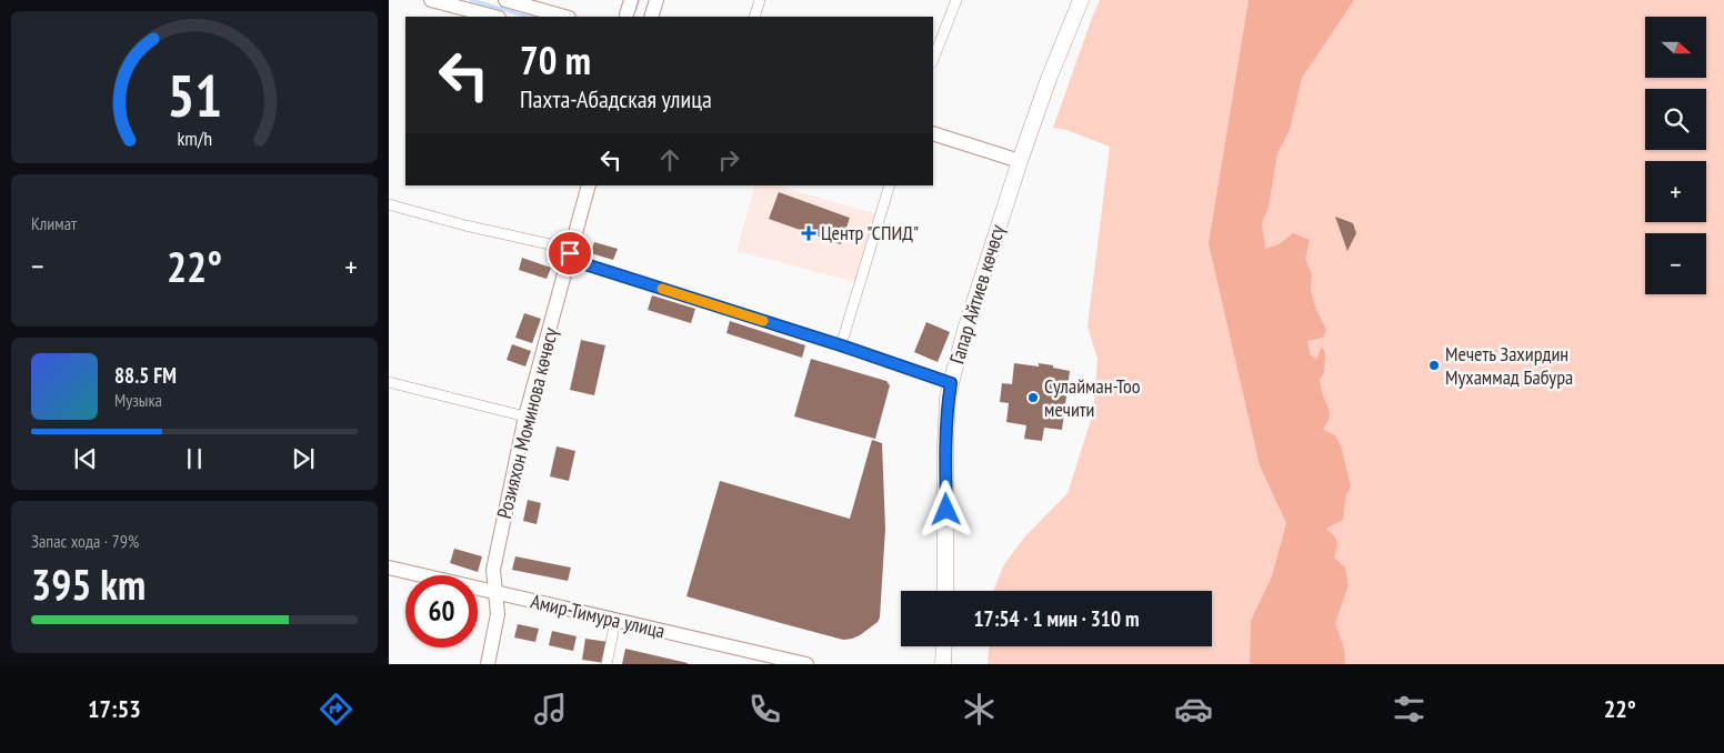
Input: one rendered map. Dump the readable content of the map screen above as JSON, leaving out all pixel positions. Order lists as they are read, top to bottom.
{
  "streets": {
    "main road": ["Гапар Айтиев көчөсү"],
    "street": ["Розияхон Моминова көчөсү", "Амир-Тимура улица"]
  },
  "crossings": [
    ["Розияхон Моминова көчөсү", "Амир-Тимура улица"]
  ],
  "places": {
    "health": ["Центр \"СПИД\""],
    "other": ["Мечеть Захирдин Мухаммад Бабура", "Сулайман-Тоо мечити"]
  },
  "north": "right",
  "page": {
    "map_buttons": ["+", "−"],
    "turn": ["70 m", "Пахта-Абадская улица"],
    "tile": [
      "Климат",
      ["Запас хода · 79%", "395 km"]
    ],
    "heat": ["−", "22°", "+"],
    "song": ["88.5 FM", "Музыка"],
    "limit": "60",
    "trip": "17:54 · 1 мин · 310 m",
    "tabs": ["17:53", "22°"],
    "gauge": ["51", "km/h"]
  }
}
